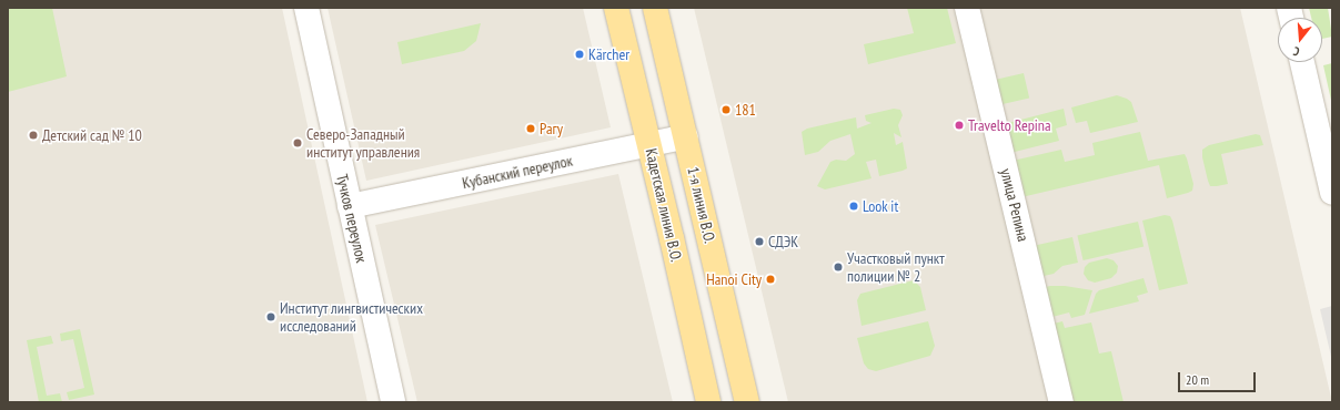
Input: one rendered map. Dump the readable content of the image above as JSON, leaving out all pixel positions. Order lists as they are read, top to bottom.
{
  "streets": {
    "main road": ["Кадетская линия В.О.", "1-я линия В.О."],
    "street": ["Кубанский переулок", "улица Репина", "Тучков переулок"]
  },
  "crossings": [
    ["Кубанский переулок", "Кадетская линия В.О."],
    ["Кубанский переулок", "1-я линия В.О."],
    ["Кубанский переулок", "Тучков переулок"]
  ],
  "places": [
    "Kärcher",
    "181",
    "Travelto Repina",
    "Рагу",
    "Детский сад № 10",
    "Северо-Западный институт управления",
    "Look it",
    "СДЭК",
    "Участковый пункт полиции № 2",
    "Hanoi City",
    "Институт лингвистических исследований"
  ],
  "scale_bar": "20 m",
  "north": "bottom"
}
